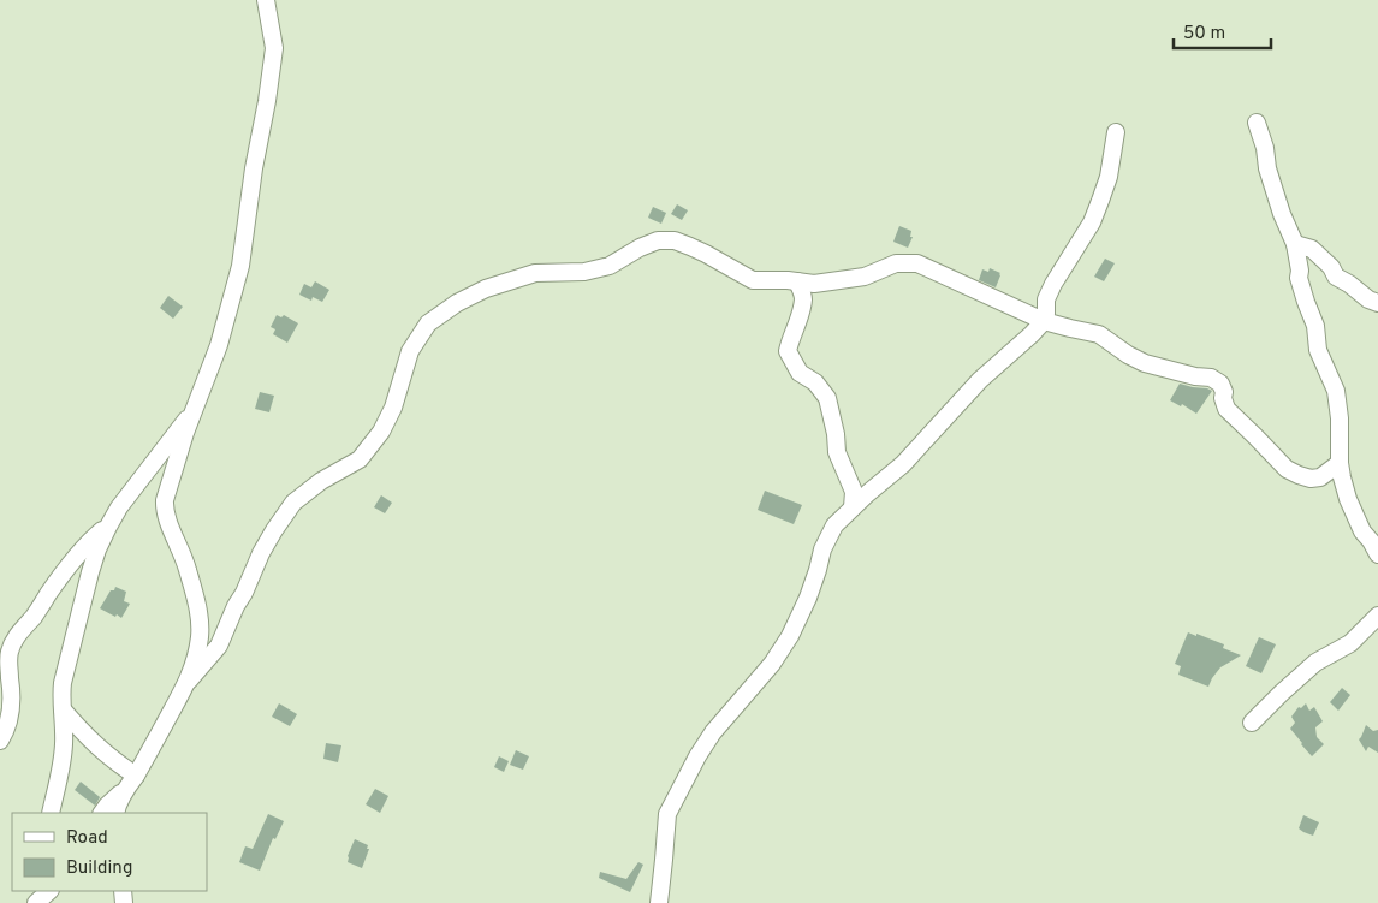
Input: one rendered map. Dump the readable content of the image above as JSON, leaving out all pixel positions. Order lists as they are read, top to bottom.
{
  "legend": ["Road", "Building"],
  "scale_bar": "50 m"
}
